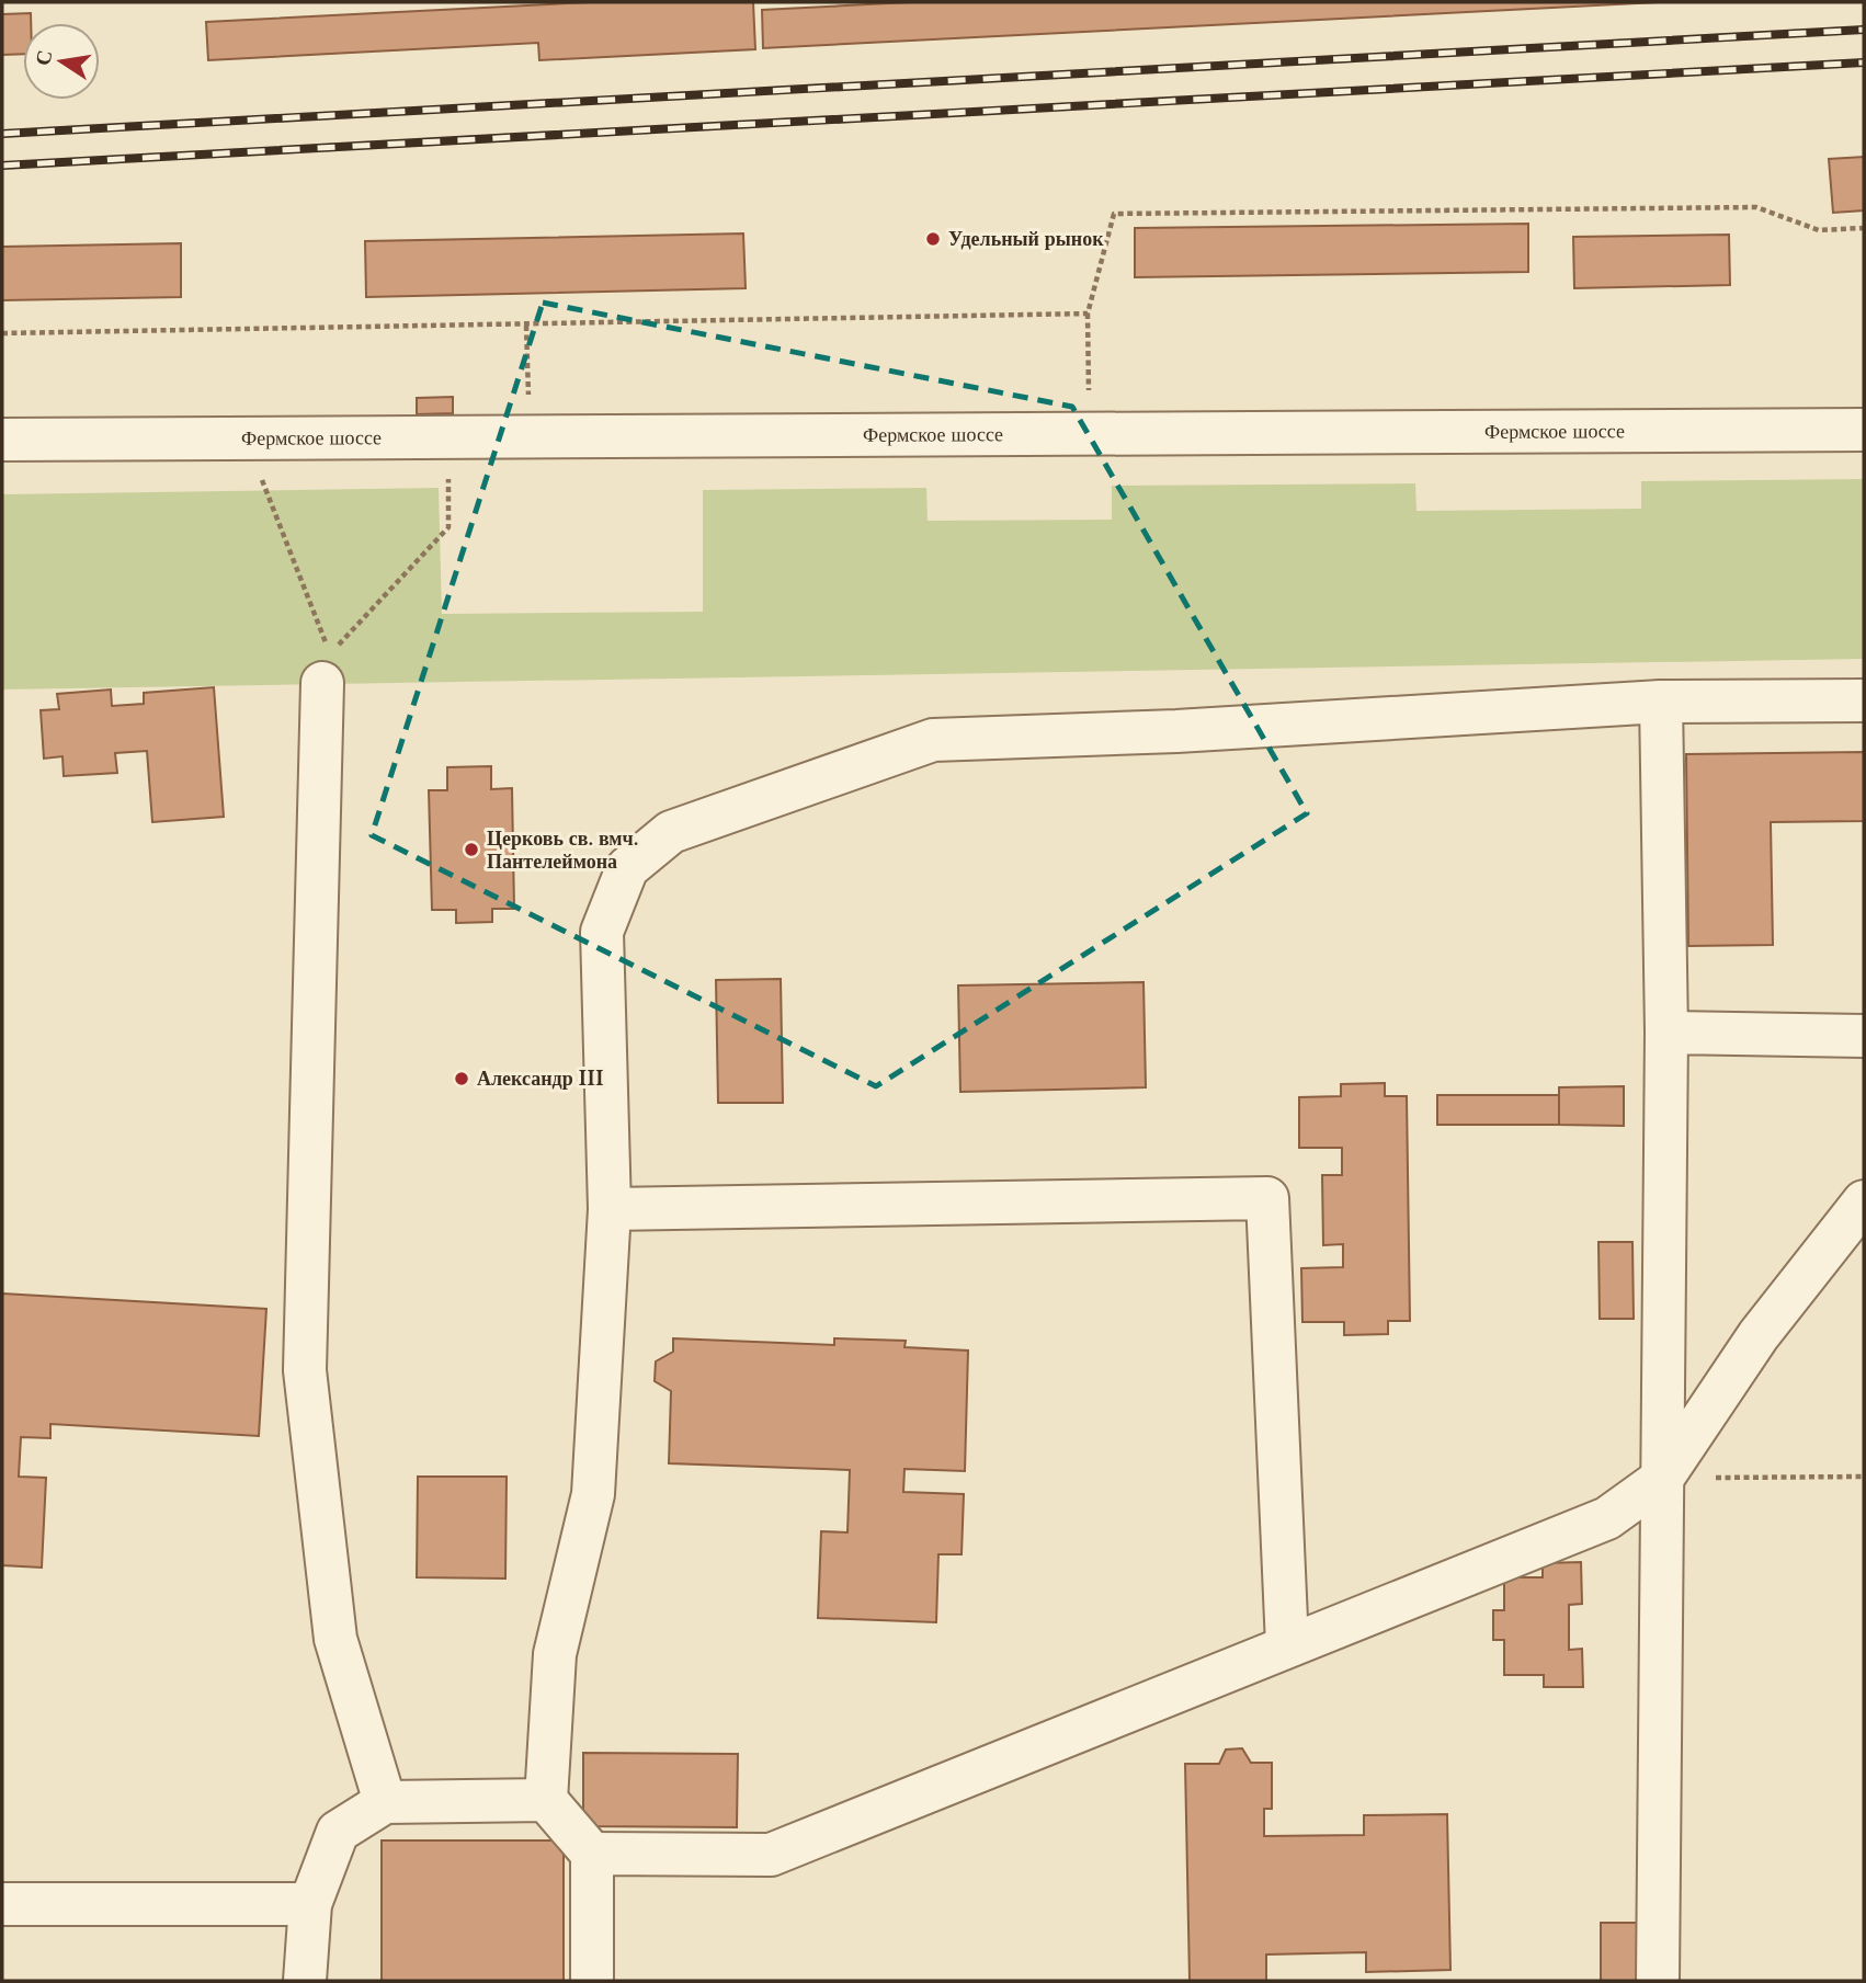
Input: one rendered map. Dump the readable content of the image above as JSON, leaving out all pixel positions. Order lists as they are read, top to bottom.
{
  "streets": {
    "street": ["Фермское шоссе"]
  },
  "places": ["Удельный рынок", "Церковь св. вмч. Пантелеймона", "Александр III"],
  "north": "left"
}
